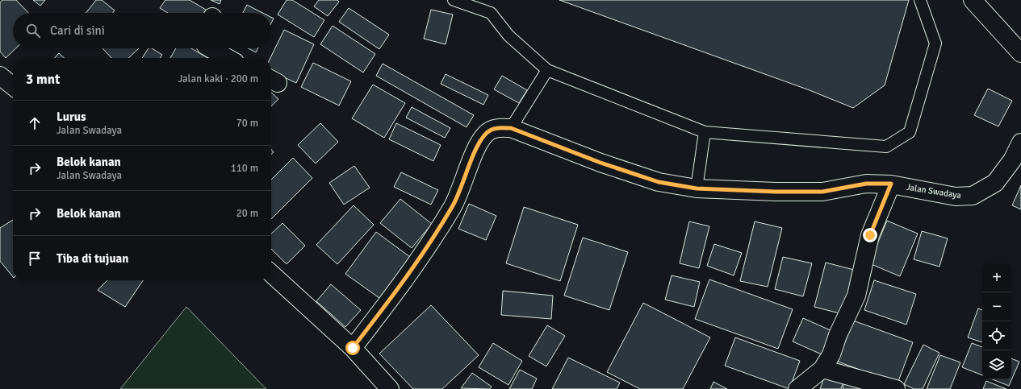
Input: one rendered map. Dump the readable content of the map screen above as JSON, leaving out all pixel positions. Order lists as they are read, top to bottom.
{
  "streets": {
    "street": ["Jalan Swadaya"]
  },
  "page": {
    "search": "Cari di sini",
    "heading": ["3 mnt", "Jalan kaki · 200 m"],
    "list": [
      ["Lurus", "Jalan Swadaya", "70 m"],
      ["Belok kanan", "Jalan Swadaya", "110 m"],
      ["Belok kanan", "20 m"],
      "Tiba di tujuan"
    ],
    "map_buttons": ["+", "−"]
  }
}
